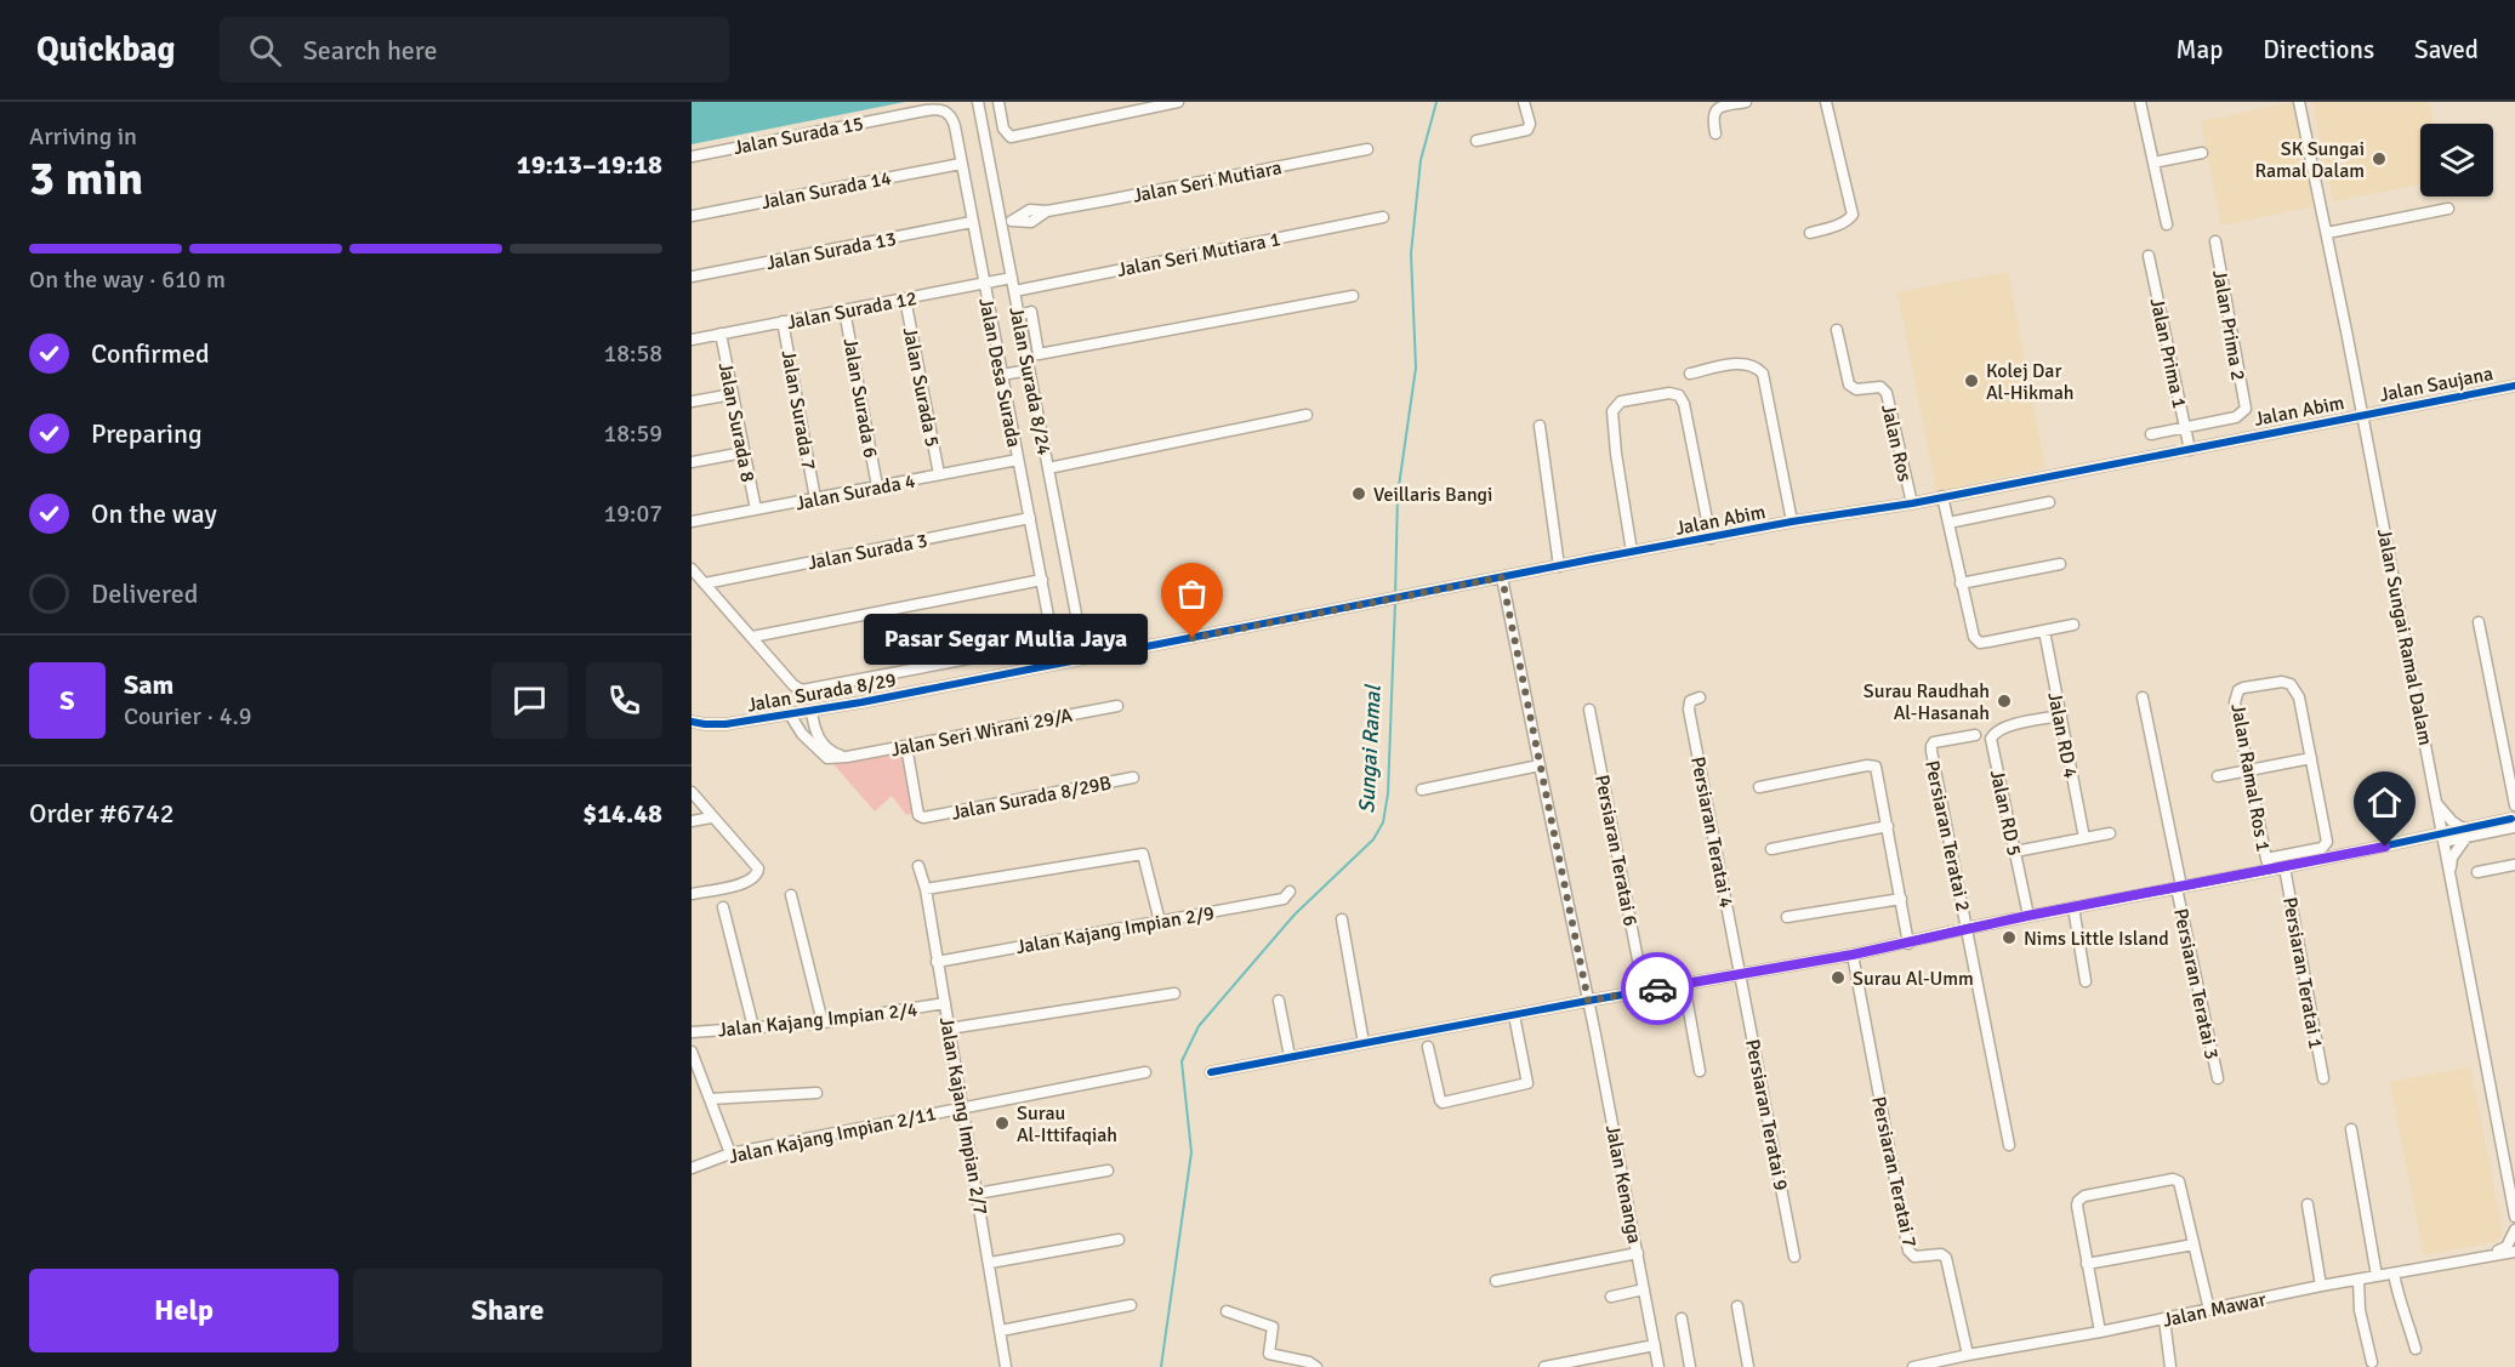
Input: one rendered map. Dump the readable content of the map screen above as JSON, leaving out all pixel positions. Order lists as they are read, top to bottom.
{
  "streets": {
    "street": [
      "Jalan Surada 15",
      "Jalan Seri Mutiara",
      "Jalan Surada 14",
      "Jalan Surada 13",
      "Jalan Seri Mutiara 1",
      "Jalan Surada 12",
      "Jalan Prima 2",
      "Jalan Prima 1",
      "Jalan Desa Surada",
      "Jalan Surada 8/24",
      "Jalan Saujana",
      "Jalan Surada 5",
      "Jalan Surada 6",
      "Jalan Surada 7",
      "Jalan Abim",
      "Jalan Surada 8",
      "Jalan Ros",
      "Jalan Surada 4",
      "Jalan Surada 3",
      "Jalan Sungai Ramal Dalam",
      "Jalan Surada 8/29",
      "Jalan Seri Wirani 29/A",
      "Jalan RD 4",
      "Jalan Ramal Ros 1",
      "Jalan Surada 8/29B",
      "Jalan RD 5",
      "Persiaran Teratai 4",
      "Persiaran Teratai 2",
      "Persiaran Teratai 6",
      "Jalan Kajang Impian 2/9",
      "Persiaran Teratai 1",
      "Persiaran Teratai 3",
      "Jalan Kajang Impian 2/4",
      "Persiaran Teratai 9",
      "Jalan Kajang Impian 2/7",
      "Jalan Kajang Impian 2/11",
      "Persiaran Teratai 7",
      "Jalan Kenanga",
      "Jalan Mawar"
    ]
  },
  "crossings": [
    ["Jalan Surada 15", "Jalan Desa Surada"],
    ["Jalan Seri Mutiara", "Jalan Surada 8/24"],
    ["Jalan Surada 14", "Jalan Desa Surada"],
    ["Jalan Surada 13", "Jalan Desa Surada"],
    ["Jalan Seri Mutiara 1", "Jalan Surada 8/24"],
    ["Jalan Surada 12", "Jalan Desa Surada"],
    ["Jalan Surada 12", "Jalan Surada 8/24"],
    ["Jalan Surada 12", "Jalan Surada 5"],
    ["Jalan Surada 12", "Jalan Surada 6"],
    ["Jalan Surada 12", "Jalan Surada 7"],
    ["Jalan Surada 12", "Jalan Surada 8"],
    ["Jalan Prima 2", "Jalan Prima 1"],
    ["Jalan Prima 1", "Jalan Abim"],
    ["Jalan Desa Surada", "Jalan Surada 4"],
    ["Jalan Desa Surada", "Jalan Surada 3"],
    ["Jalan Surada 8/24", "Jalan Abim"],
    ["Jalan Surada 8/24", "Jalan Surada 8/29"],
    ["Jalan Saujana", "Jalan Abim"],
    ["Jalan Saujana", "Jalan Sungai Ramal Dalam"],
    ["Jalan Surada 5", "Jalan Surada 4"],
    ["Jalan Surada 6", "Jalan Surada 4"],
    ["Jalan Surada 7", "Jalan Surada 4"],
    ["Jalan Abim", "Jalan Ros"],
    ["Jalan Abim", "Jalan Sungai Ramal Dalam"],
    ["Jalan Abim", "Jalan Surada 8/29"],
    ["Jalan Abim", "Jalan Kenanga"],
    ["Jalan Surada 8", "Jalan Surada 4"],
    ["Jalan Seri Wirani 29/A", "Jalan Surada 8/29B"],
    ["Jalan RD 4", "Jalan RD 5"],
    ["Persiaran Teratai 4", "Persiaran Teratai 9"],
    ["Jalan Kajang Impian 2/9", "Jalan Kajang Impian 2/7"],
    ["Jalan Kajang Impian 2/4", "Jalan Kajang Impian 2/7"],
    ["Jalan Kajang Impian 2/7", "Jalan Kajang Impian 2/11"],
    ["Persiaran Teratai 7", "Jalan Mawar"]
  ],
  "water": ["Sungai Ramal"],
  "places": [
    "SK Sungai Ramal Dalam",
    "Kolej Dar Al-Hikmah",
    "Veillaris Bangi",
    "Pasar Segar Mulia Jaya",
    "Surau Raudhah Al-Hasanah",
    "Nims Little Island",
    "Surau Al-Umm",
    "Surau Al-Ittifaqiah"
  ],
  "page": {
    "header": "Quickbag",
    "search": "Search here",
    "nav": ["Map", "Directions", "Saved"],
    "heading": ["3 min", "Arriving in", "19:13–19:18"],
    "panel": [
      "Sam",
      "Courier · 4.9",
      "Order #6742",
      "$14.48"
    ],
    "bar": "On the way · 610 m",
    "list": [
      ["Confirmed", "18:58"],
      ["Preparing", "18:59"],
      ["On the way", "19:07"],
      "Delivered"
    ],
    "bubble": "Pasar Segar Mulia Jaya",
    "round": "S",
    "buttons": ["Help", "Share"]
  }
}
